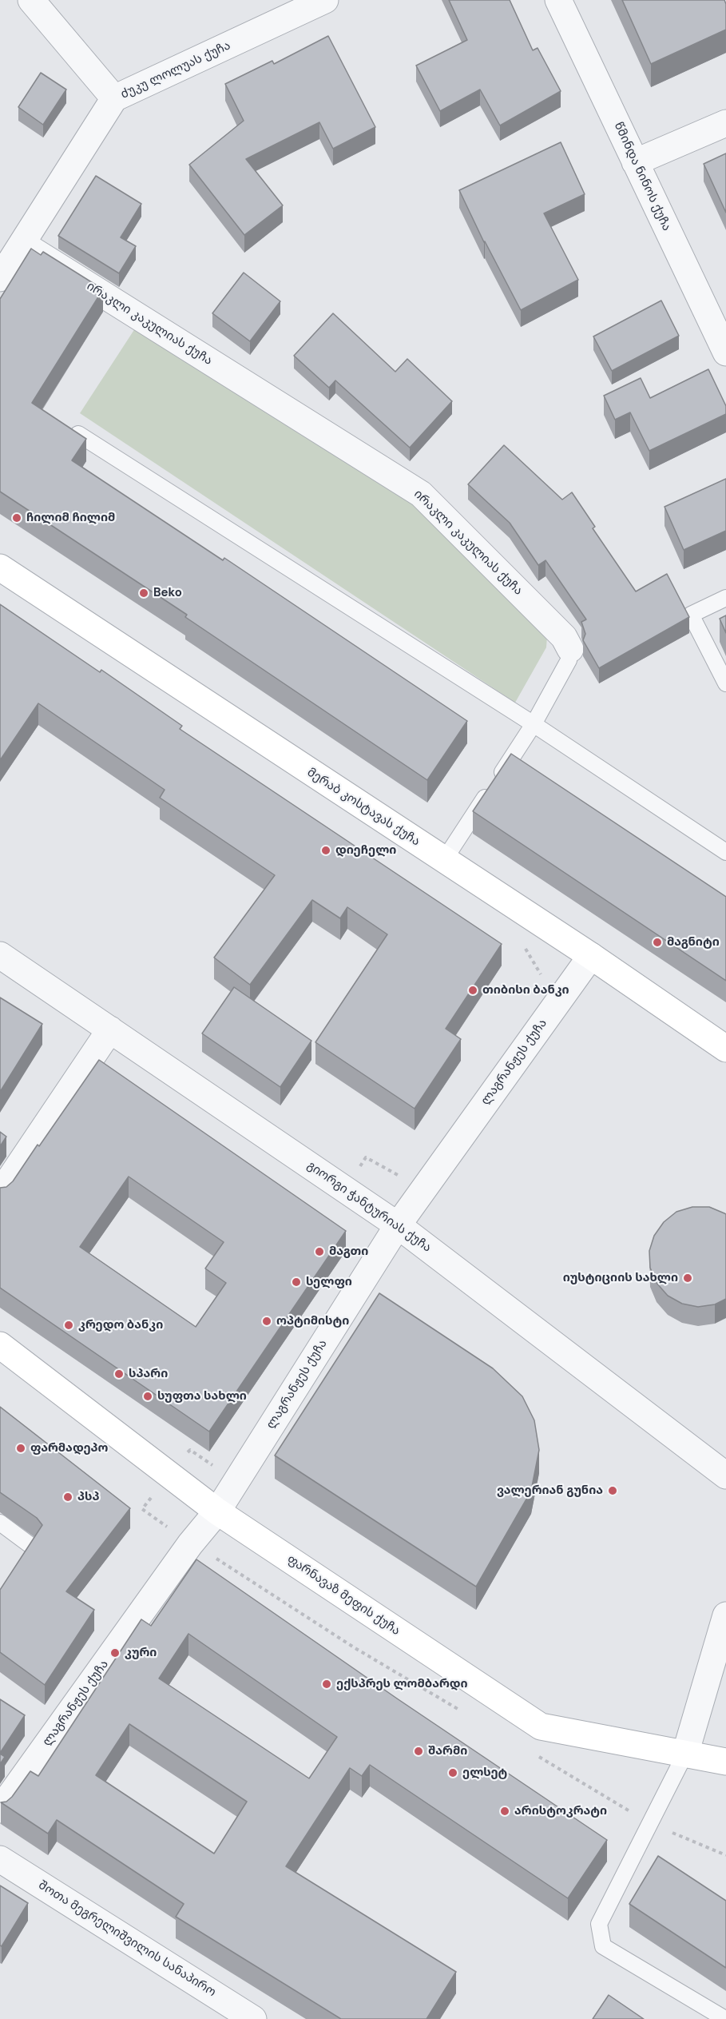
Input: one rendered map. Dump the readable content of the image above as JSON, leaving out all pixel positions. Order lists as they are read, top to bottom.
{
  "streets": {
    "main road": ["მერაბ კოსტავას ქუჩა", "ფარნავაზ მეფის ქუჩა"],
    "street": [
      "ძუკუ ლოლუას ქუჩა",
      "წმინდა ნინოს ქუჩა",
      "ირაკლი კაკულიას ქუჩა",
      "ლაგრანჟეს ქუჩა",
      "გიორგი ჭანტურიას ქუჩა",
      "შოთა მეგრელიშვილის სანაპირო"
    ]
  },
  "crossings": [
    ["ძუკუ ლოლუას ქუჩა", "ირაკლი კაკულიას ქუჩა"],
    ["ირაკლი კაკულიას ქუჩა", "მერაბ კოსტავას ქუჩა"],
    ["მერაბ კოსტავას ქუჩა", "ლაგრანჟეს ქუჩა"],
    ["ლაგრანჟეს ქუჩა", "გიორგი ჭანტურიას ქუჩა"],
    ["ლაგრანჟეს ქუჩა", "ფარნავაზ მეფის ქუჩა"]
  ],
  "places": [
    "ჩილიმ ჩილიმ",
    "Beko",
    "დიეჩელი",
    "მაგნიტი",
    "თიბისი ბანკი",
    "მაგთი",
    "იუსტიციის სახლი",
    "სელფი",
    "ოპტიმისტი",
    "კრედო ბანკი",
    "სპარი",
    "სუფთა სახლი",
    "ფარმადეპო",
    "ვალერიან გუნია",
    "პსპ",
    "კური",
    "ექსპრეს ლომბარდი",
    "შარმი",
    "ელსეტ",
    "არისტოკრატი"
  ]
}
